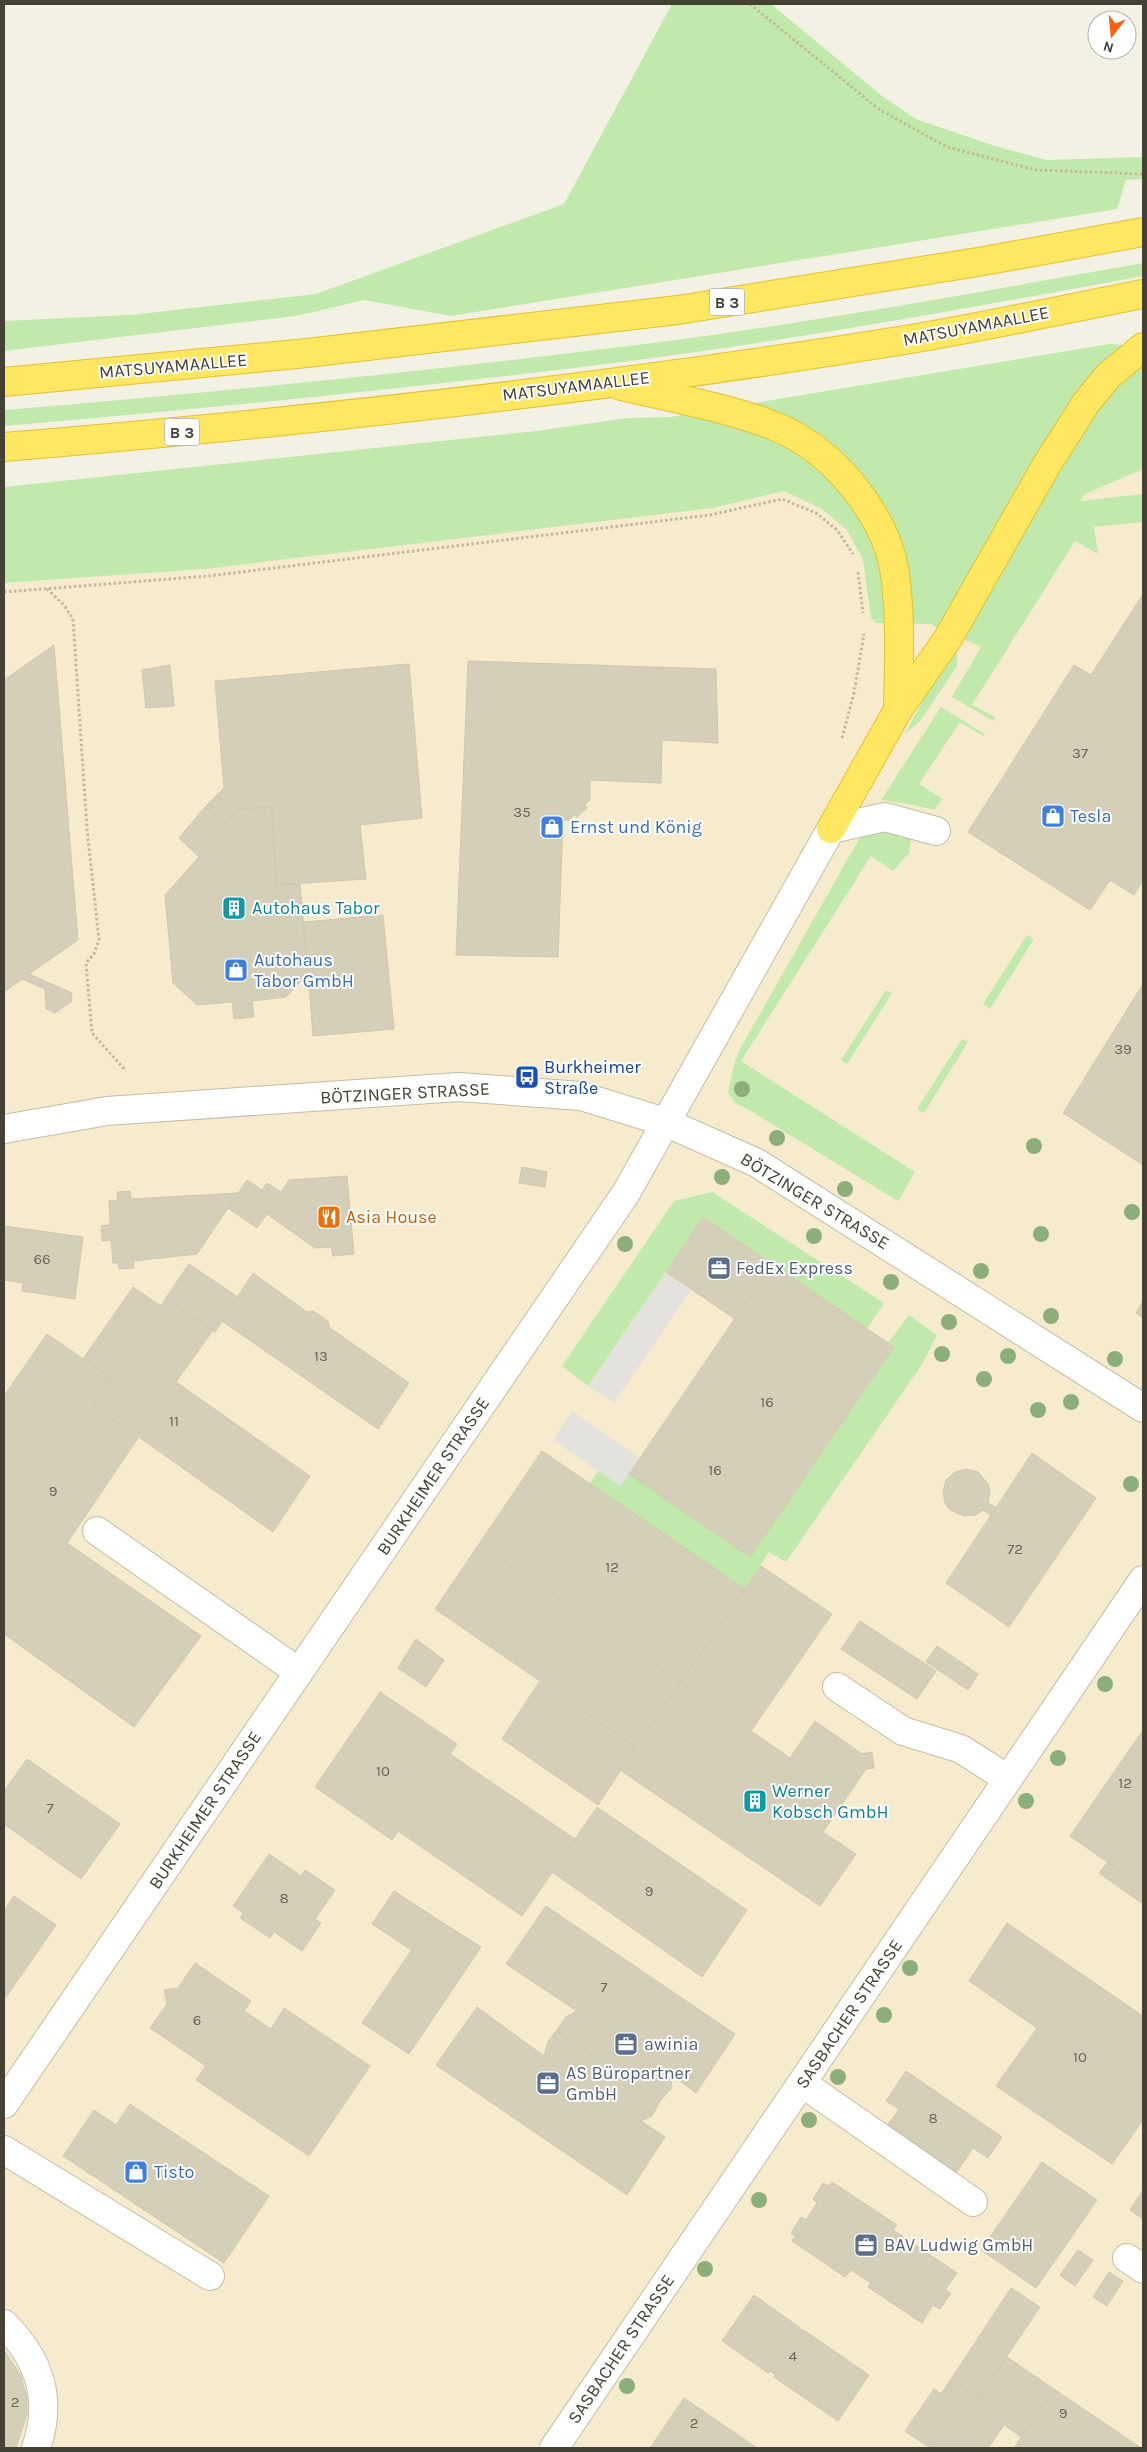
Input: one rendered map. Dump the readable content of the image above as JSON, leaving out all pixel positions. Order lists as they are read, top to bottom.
{
  "streets": {
    "highway": ["B 3", "MATSUYAMAALLEE"],
    "street": ["BÖTZINGER STRASSE", "BURKHEIMER STRASSE", "SASBACHER STRASSE"]
  },
  "crossings": [
    ["BÖTZINGER STRASSE", "BURKHEIMER STRASSE"]
  ],
  "places": {
    "shop": [
      "Tesla",
      "Ernst und König",
      "Autohaus Tabor GmbH",
      "Tisto"
    ],
    "building": ["Autohaus Tabor", "Werner Kobsch GmbH"],
    "bus stop": ["Burkheimer Straße"],
    "restaurant": ["Asia House"],
    "office": [
      "FedEx Express",
      "awinia",
      "AS Büropartner GmbH",
      "BAV Ludwig GmbH"
    ]
  },
  "house_numbers": [
    "37",
    "35",
    "39",
    "66",
    "13",
    "16",
    "11",
    "16",
    "9",
    "72",
    "12",
    "10",
    "12",
    "7",
    "9",
    "8",
    "7",
    "6",
    "10",
    "8",
    "4",
    "2",
    "9",
    "2"
  ],
  "north": "bottom"
}
